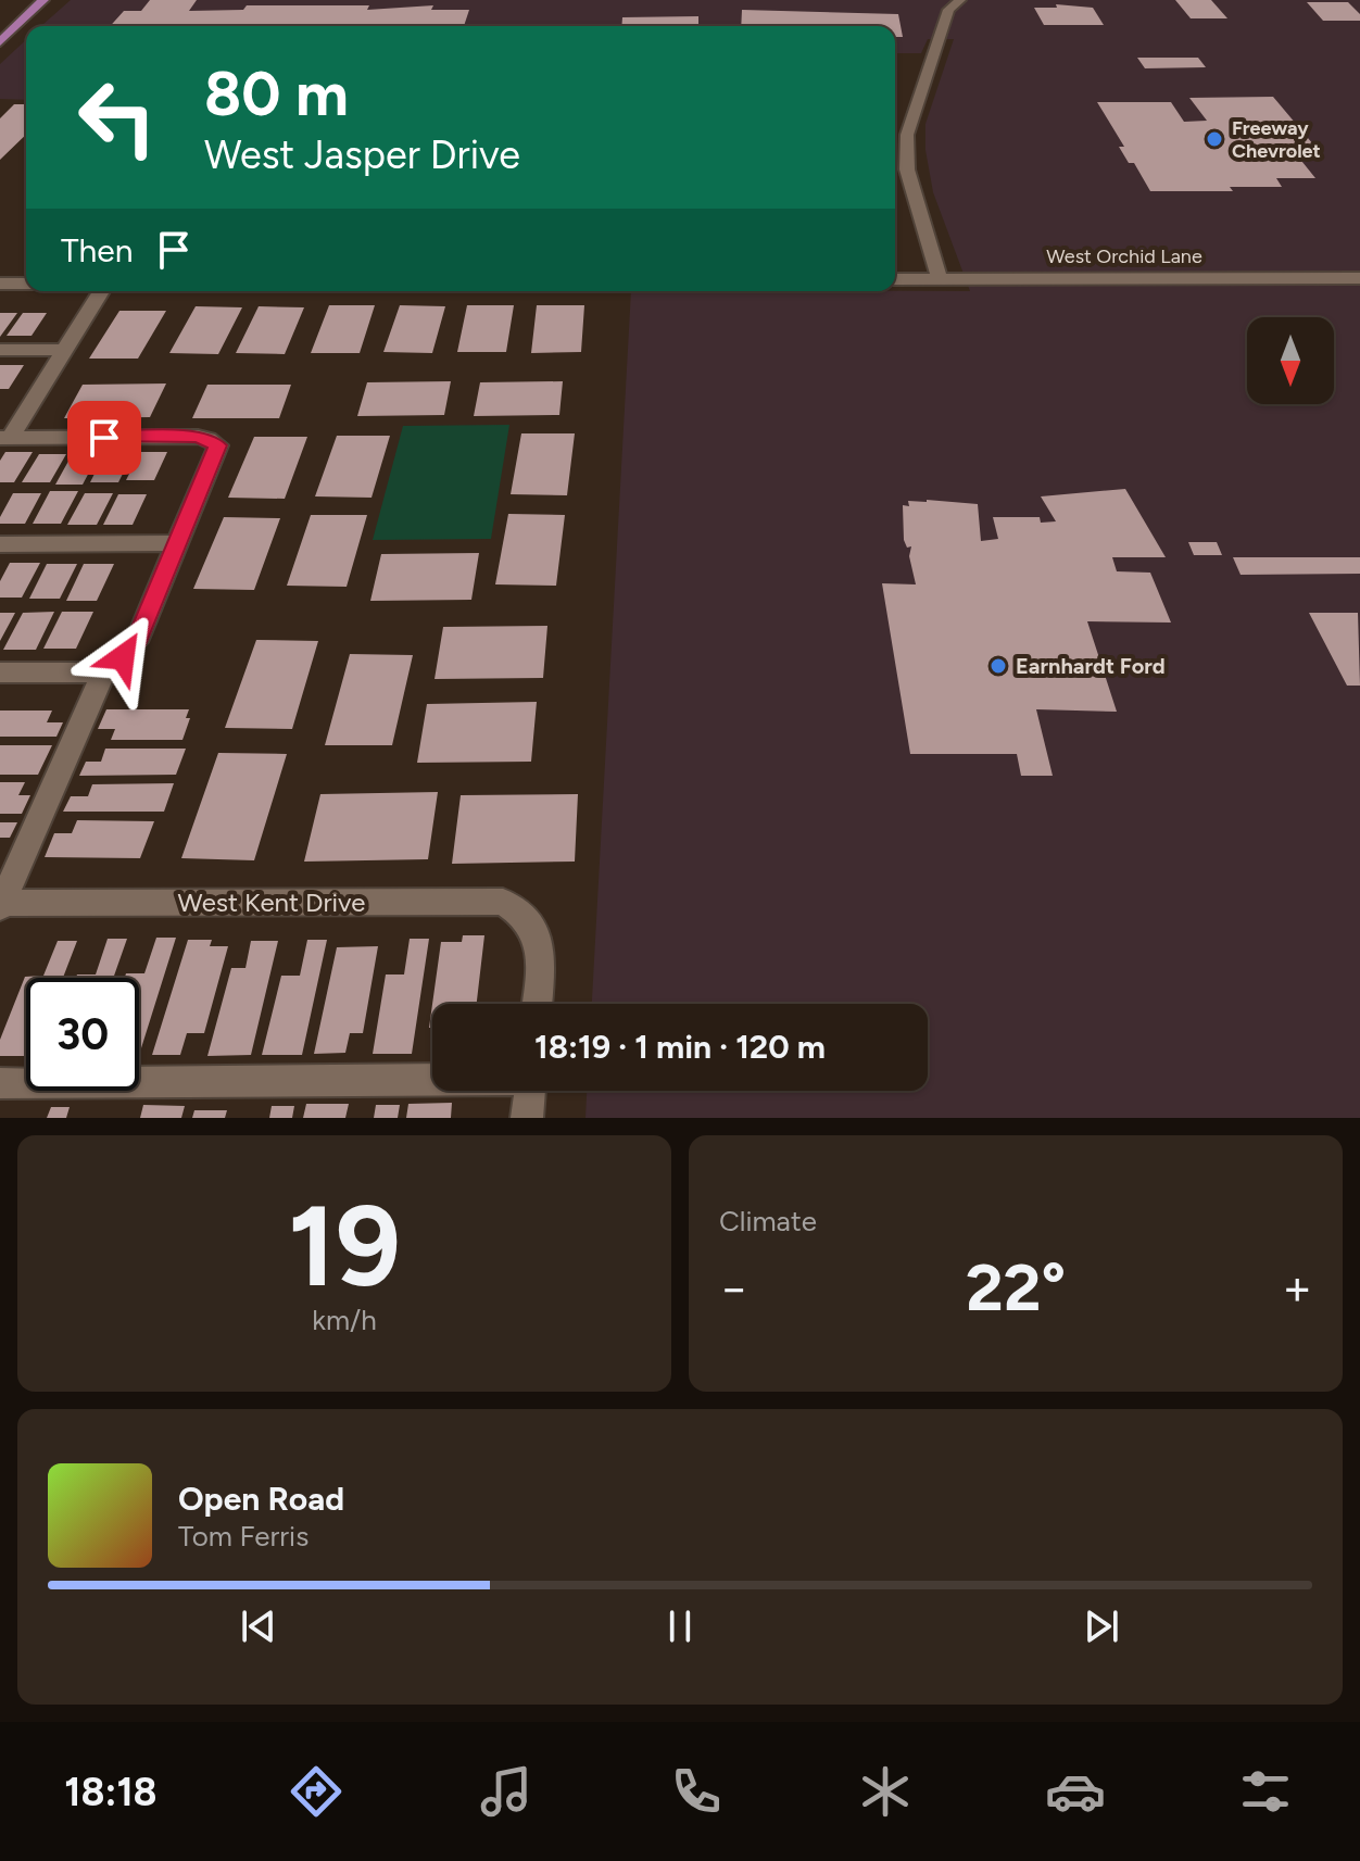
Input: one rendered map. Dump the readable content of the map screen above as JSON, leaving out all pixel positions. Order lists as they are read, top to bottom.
{
  "streets": {
    "street": ["West Orchid Lane", "West Kent Drive"]
  },
  "places": ["Freeway Chevrolet", "Earnhardt Ford"],
  "north": "bottom",
  "page": {
    "turn": ["80 m", "West Jasper Drive"],
    "then": "Then",
    "limit": "30",
    "trip": "18:19 · 1 min · 120 m",
    "tile": [
      ["19", "km/h"],
      "Climate"
    ],
    "heat": ["−", "22°", "+"],
    "song": ["Open Road", "Tom Ferris"],
    "tabs": "18:18"
  }
}
